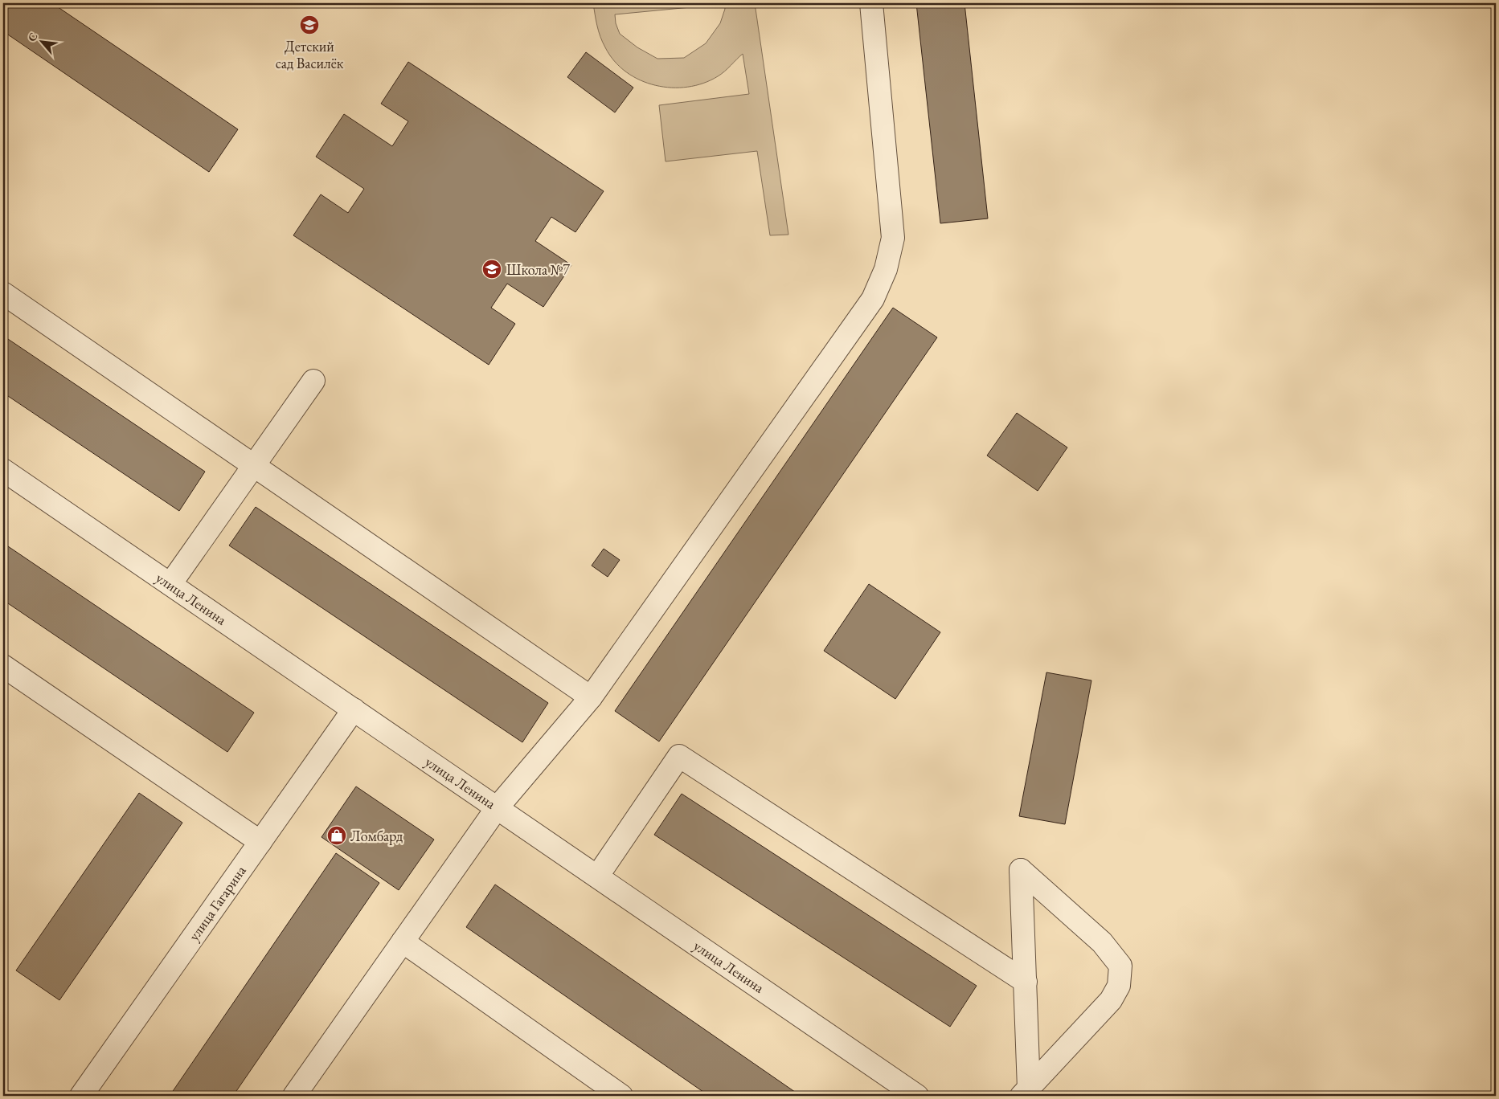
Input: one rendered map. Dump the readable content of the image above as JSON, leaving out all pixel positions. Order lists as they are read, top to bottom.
{
  "streets": {
    "street": ["улица Ленина", "улица Гагарина"]
  },
  "crossings": [
    ["улица Ленина", "улица Гагарина"]
  ],
  "places": {
    "school or university": ["Детский сад Василёк", "Школа №7"],
    "shop": ["Ломбард"]
  },
  "north": "top left"
}
